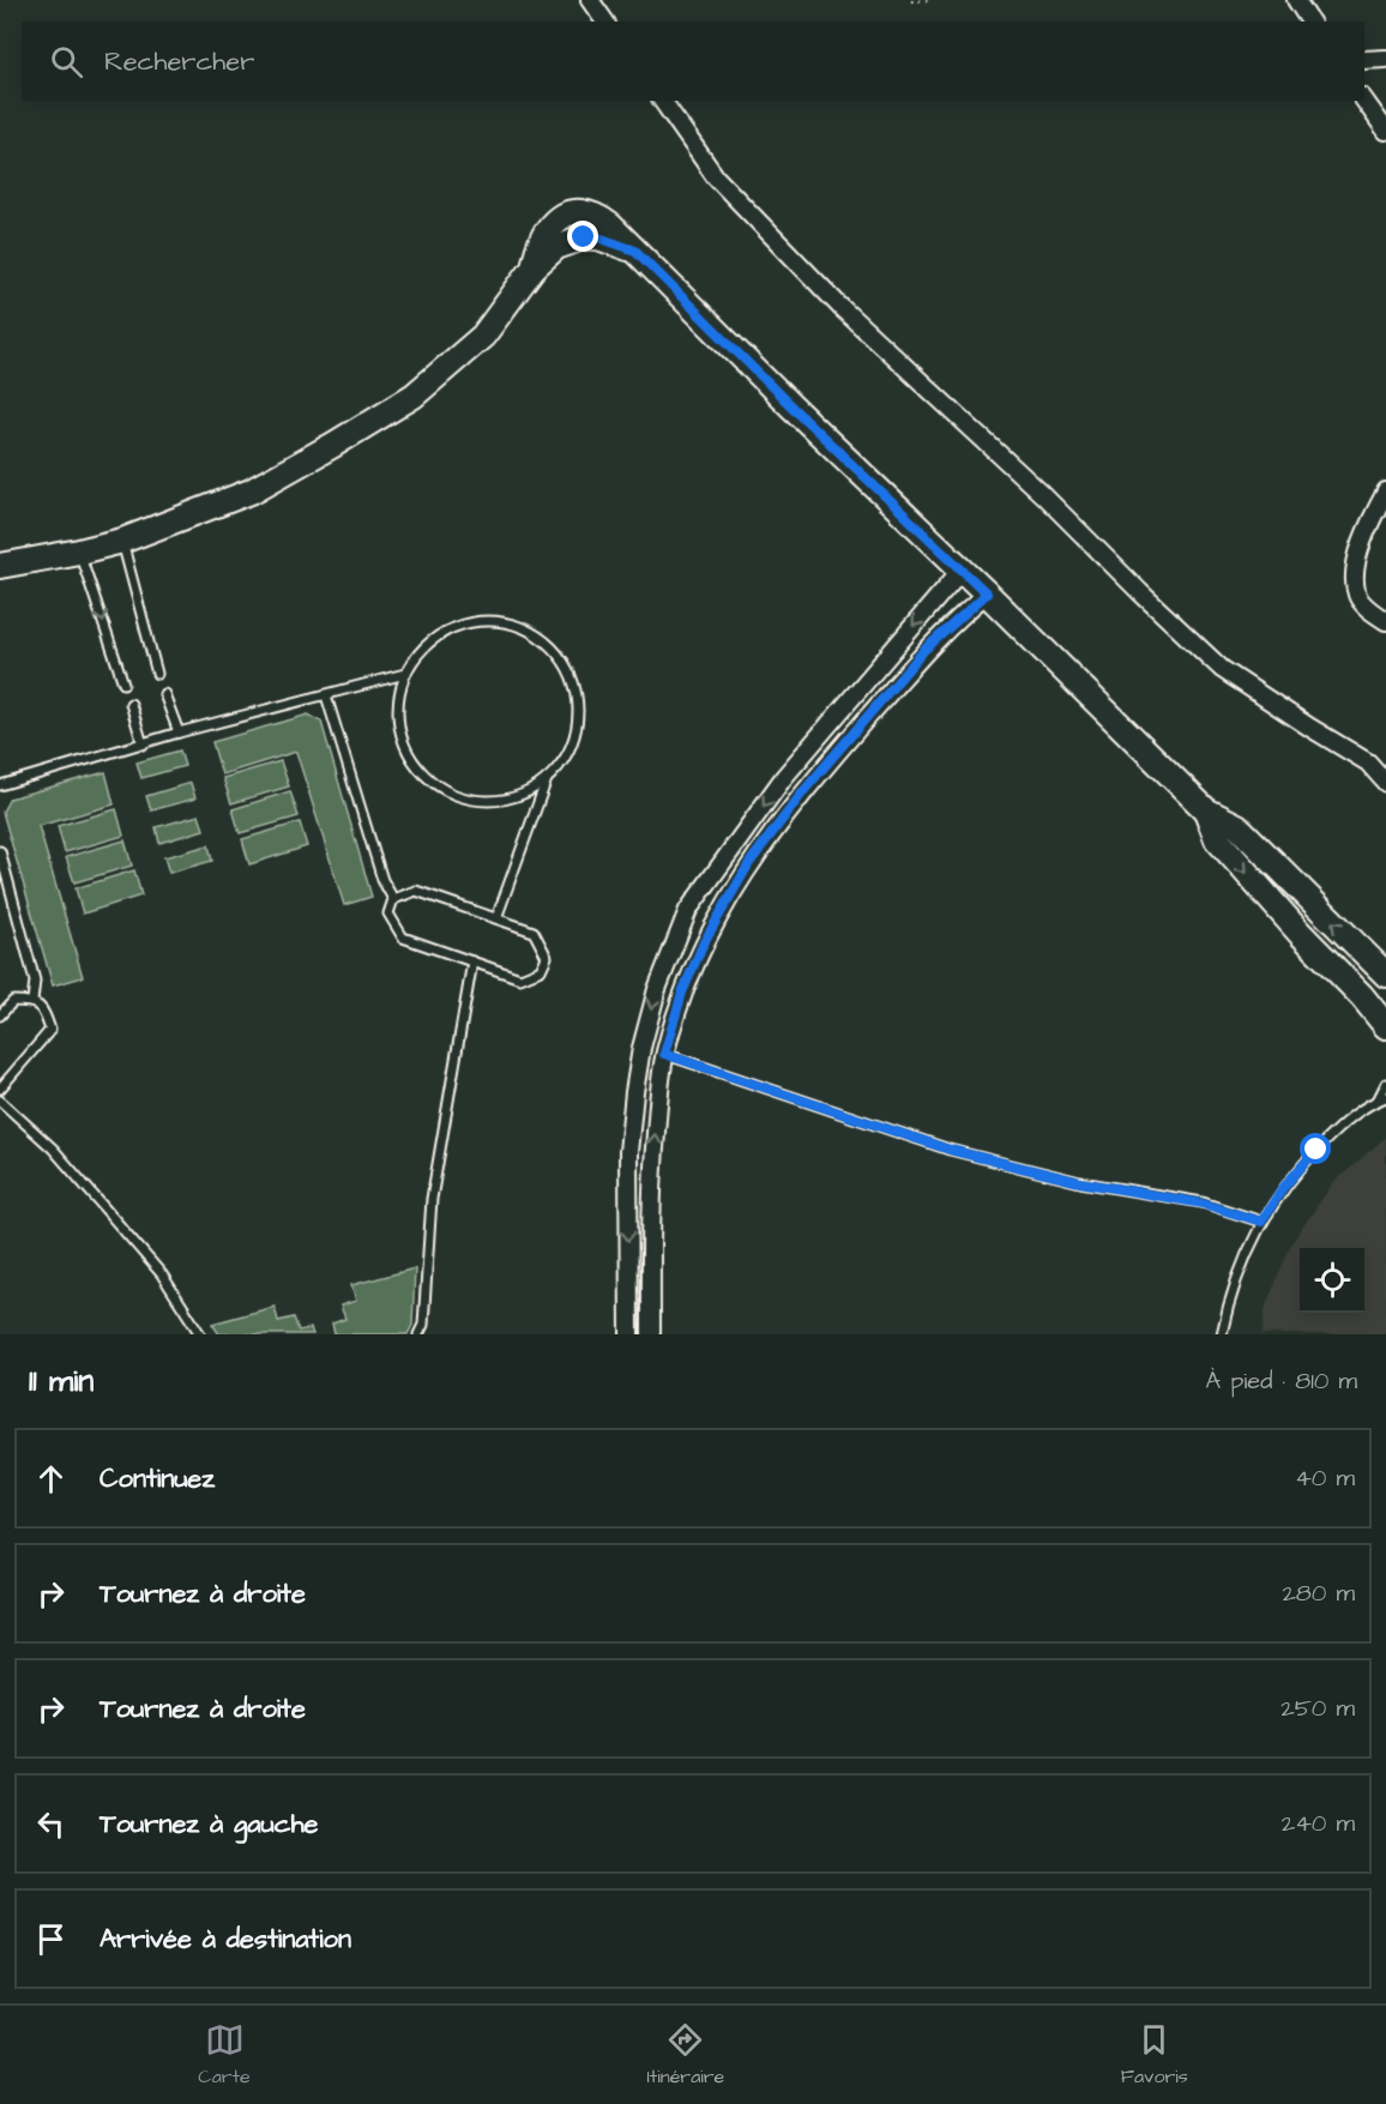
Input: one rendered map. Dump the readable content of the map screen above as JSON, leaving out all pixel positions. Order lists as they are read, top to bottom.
{
  "page": {
    "search": "Rechercher",
    "heading": ["11 min", "À pied · 810 m"],
    "list": [
      ["Continuez", "40 m"],
      ["Tournez à droite", "280 m"],
      ["Tournez à droite", "250 m"],
      ["Tournez à gauche", "240 m"],
      "Arrivée à destination"
    ],
    "nav": ["Carte", "Itinéraire", "Favoris"]
  }
}
